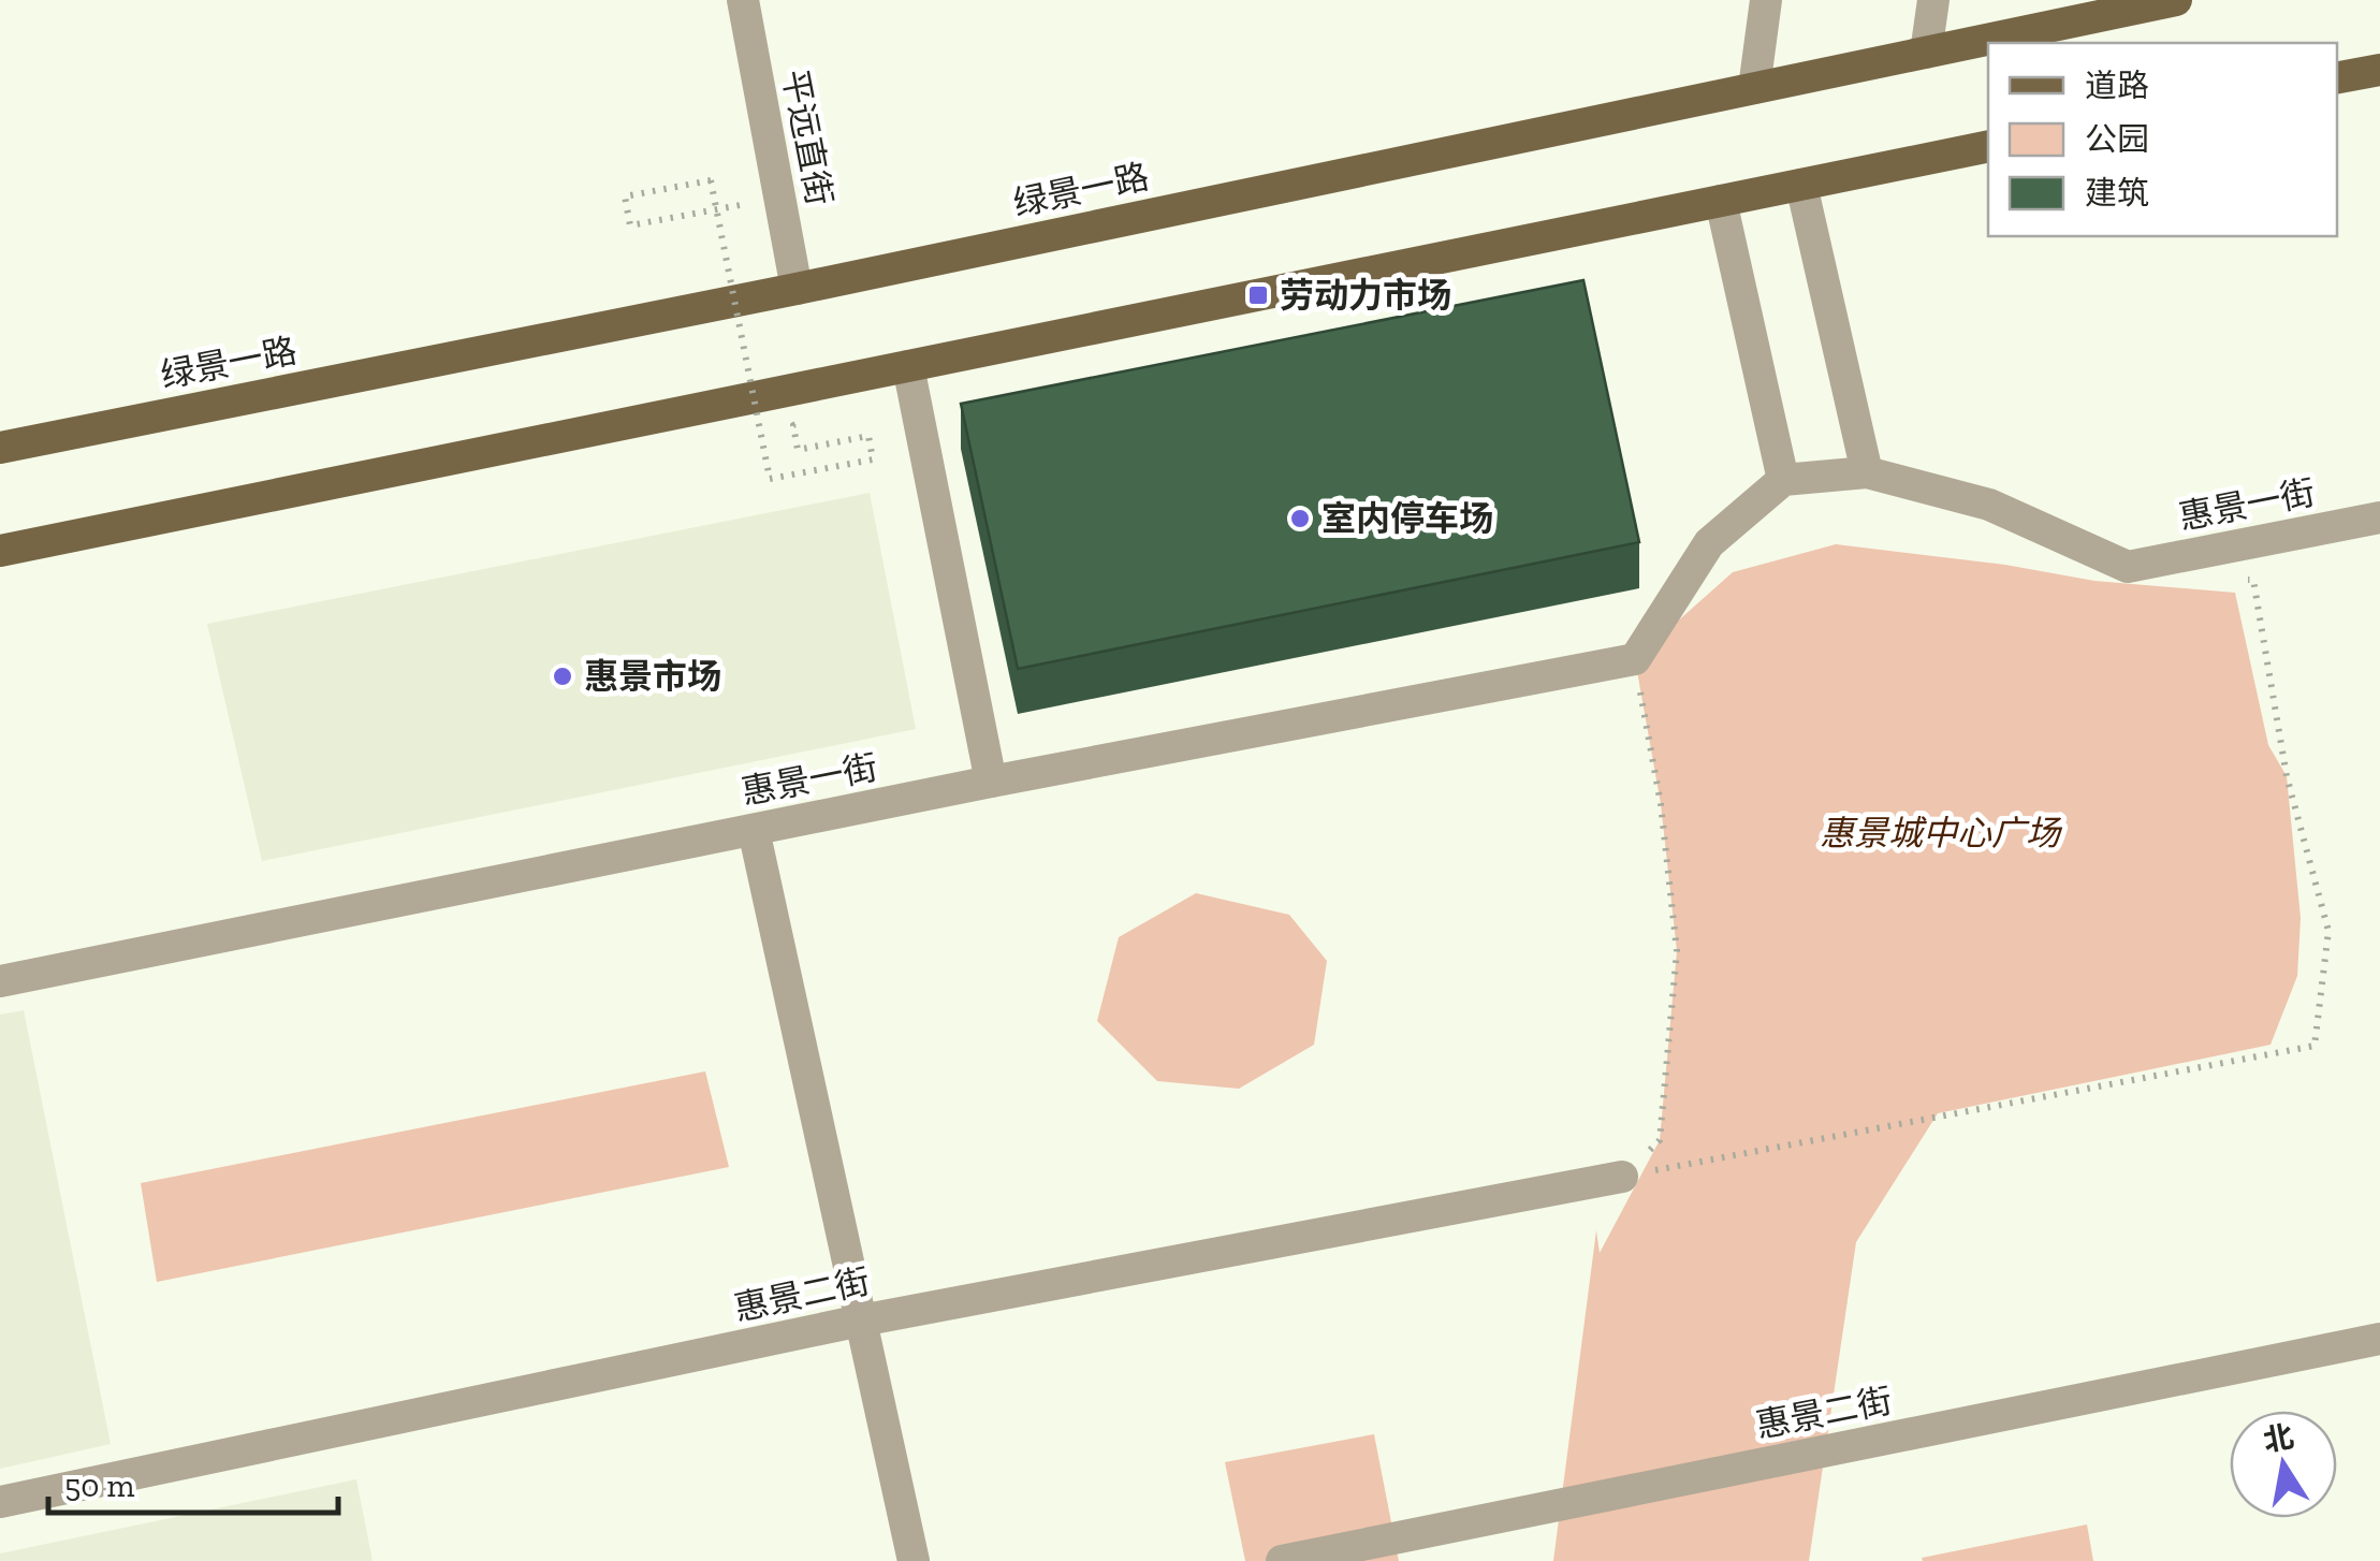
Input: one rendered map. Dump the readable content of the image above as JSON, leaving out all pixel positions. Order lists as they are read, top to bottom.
{
  "streets": {
    "main road": ["绿景一路"],
    "street": ["平远直街", "惠景一街", "惠景二街"]
  },
  "crossings": [
    ["平远直街", "绿景一路"]
  ],
  "parks": ["惠景城中心广场"],
  "places": {
    "transit": ["劳动力市场"],
    "other": ["室内停车场", "惠景市场"]
  },
  "legend": ["道路", "公园", "建筑"],
  "scale_bar": "50 m",
  "north": "top"
}
